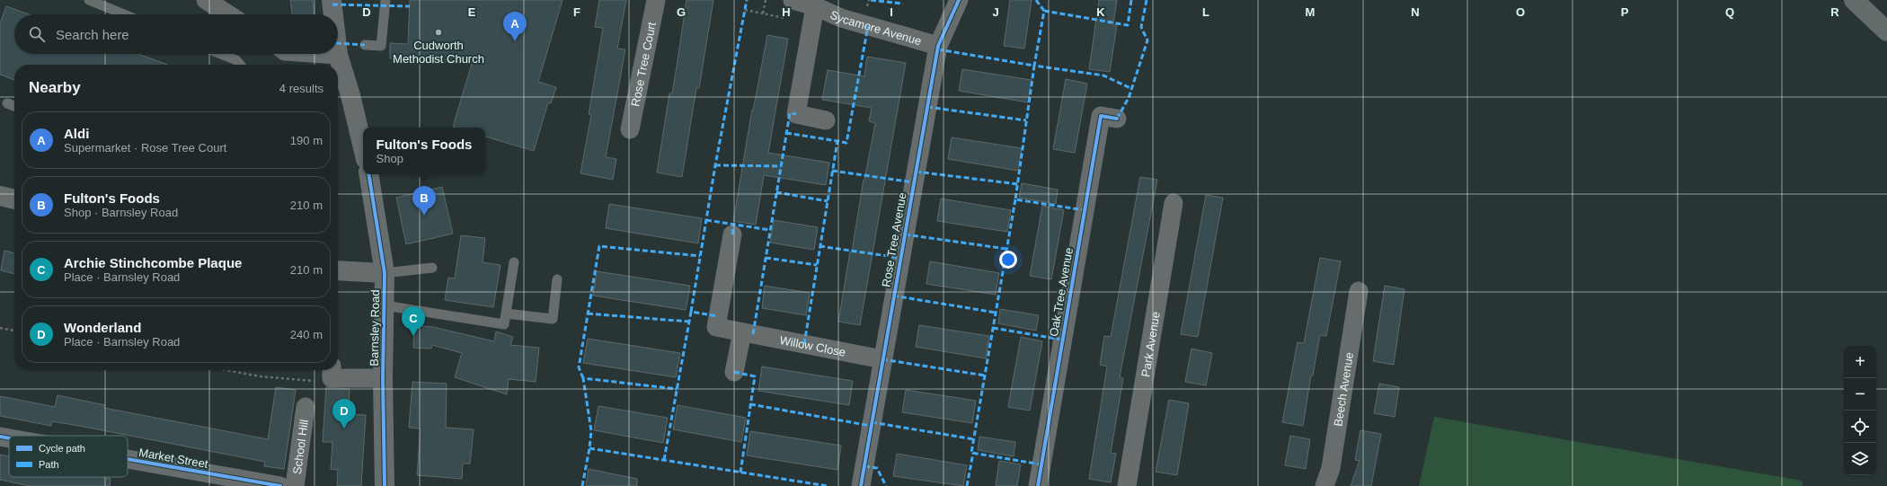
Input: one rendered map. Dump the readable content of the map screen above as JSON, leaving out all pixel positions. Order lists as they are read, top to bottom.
{
  "streets": {
    "street": [
      "Sycamore Avenue",
      "Rose Tree Court",
      "Rose Tree Avenue",
      "Oak Tree Avenue",
      "Barnsley Road",
      "Park Avenue",
      "Willow Close",
      "Beech Avenue",
      "School Hill",
      "Market Street"
    ]
  },
  "crossings": [
    ["Sycamore Avenue", "Rose Tree Avenue"],
    ["Rose Tree Avenue", "Willow Close"]
  ],
  "places": ["Cudworth Methodist Church"],
  "legend": ["Cycle path", "Path"],
  "page": {
    "pins": [
      "A",
      "B",
      "C",
      "D"
    ],
    "search": "Search here",
    "heading": ["Nearby", "4 results"],
    "list": [
      {
        "mark": "A",
        "name": "Aldi",
        "note": "Supermarket · Rose Tree Court",
        "value": "190 m"
      },
      {
        "mark": "B",
        "name": "Fulton's Foods",
        "note": "Shop · Barnsley Road",
        "value": "210 m"
      },
      {
        "mark": "C",
        "name": "Archie Stinchcombe Plaque",
        "note": "Place · Barnsley Road",
        "value": "210 m"
      },
      {
        "mark": "D",
        "name": "Wonderland",
        "note": "Place · Barnsley Road",
        "value": "240 m"
      }
    ],
    "popup": ["Fulton's Foods", "Shop"],
    "map_buttons": ["+", "−"]
  },
  "grid": {
    "columns": [
      "D",
      "E",
      "F",
      "G",
      "H",
      "I",
      "J",
      "K",
      "L",
      "M",
      "N",
      "O",
      "P",
      "Q",
      "R"
    ]
  }
}
